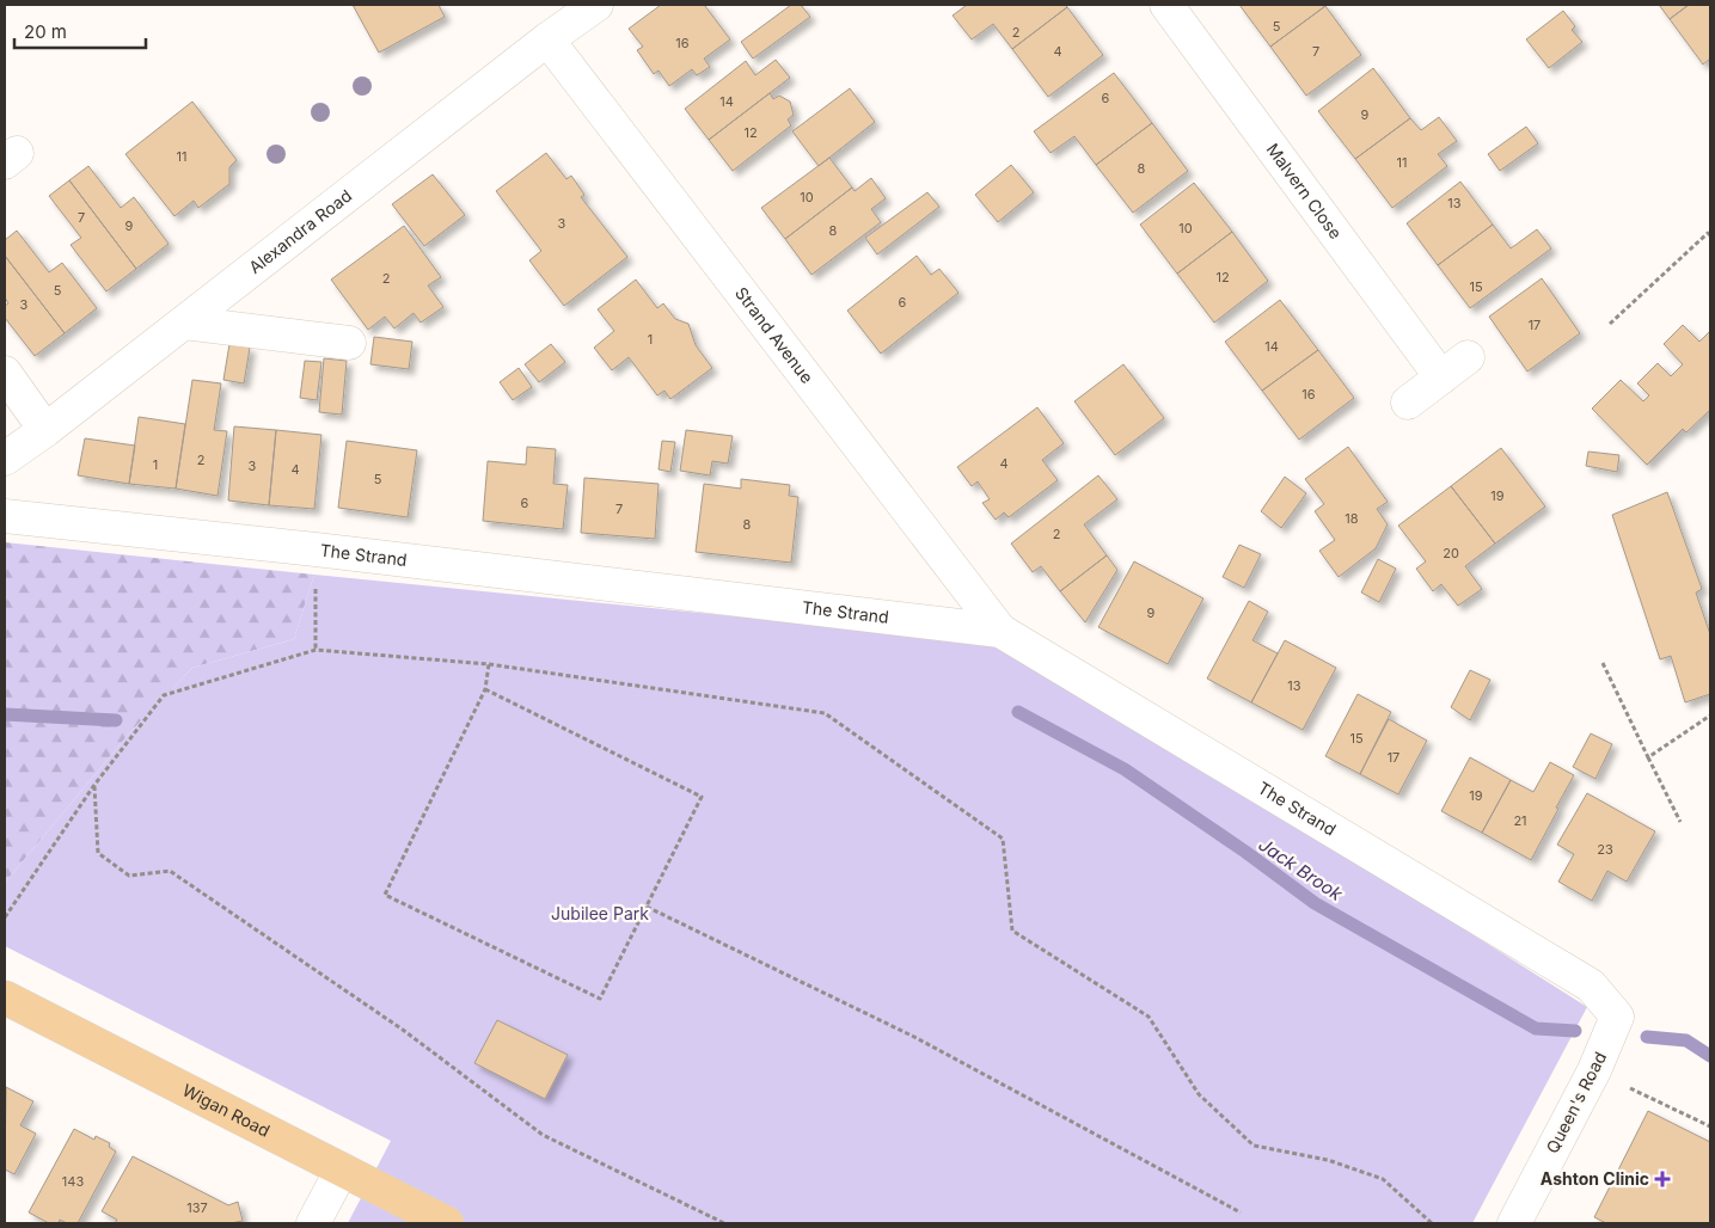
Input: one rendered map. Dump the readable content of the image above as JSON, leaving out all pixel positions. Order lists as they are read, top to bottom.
{
  "streets": {
    "main road": ["Wigan Road"],
    "street": [
      "Malvern Close",
      "Alexandra Road",
      "Strand Avenue",
      "The Strand",
      "Queen's Road"
    ]
  },
  "crossings": [
    ["Alexandra Road", "Strand Avenue"],
    ["Strand Avenue", "The Strand"],
    ["The Strand", "Queen's Road"]
  ],
  "water": ["Jack Brook"],
  "parks": ["Jubilee Park"],
  "places": {
    "health": ["Ashton Clinic"]
  },
  "house_numbers": [
    "5",
    "2",
    "16",
    "4",
    "7",
    "6",
    "14",
    "9",
    "12",
    "11",
    "11",
    "8",
    "10",
    "13",
    "7",
    "3",
    "9",
    "10",
    "8",
    "12",
    "2",
    "15",
    "5",
    "6",
    "3",
    "17",
    "1",
    "14",
    "16",
    "2",
    "4",
    "1",
    "3",
    "4",
    "5",
    "19",
    "6",
    "7",
    "18",
    "8",
    "2",
    "20",
    "9",
    "13",
    "15",
    "17",
    "19",
    "21",
    "23",
    "143",
    "137"
  ],
  "scale_bar": "20 m"
}
